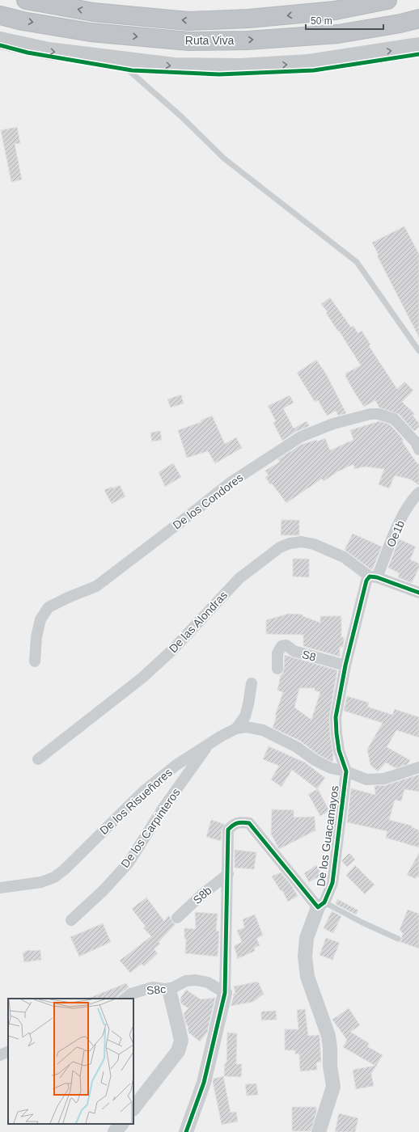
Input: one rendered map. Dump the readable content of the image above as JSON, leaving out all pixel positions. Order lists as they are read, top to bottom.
{
  "streets": {
    "highway": ["Ruta Viva"],
    "street": [
      "De los Condores",
      "Oe1b",
      "De las Alondras",
      "S8",
      "De los Risueñores",
      "De los Carpinteros",
      "De los Guacamayos",
      "S8b",
      "S8c"
    ]
  },
  "crossings": [
    ["Oe1b", "De las Alondras"],
    ["Oe1b", "De los Guacamayos"],
    ["De las Alondras", "De los Guacamayos"],
    ["S8", "De los Guacamayos"],
    ["De los Risueñores", "De los Carpinteros"],
    ["De los Risueñores", "De los Guacamayos"],
    ["De los Guacamayos", "S8b"],
    ["De los Guacamayos", "S8c"]
  ],
  "scale_bar": "50 m"
}
